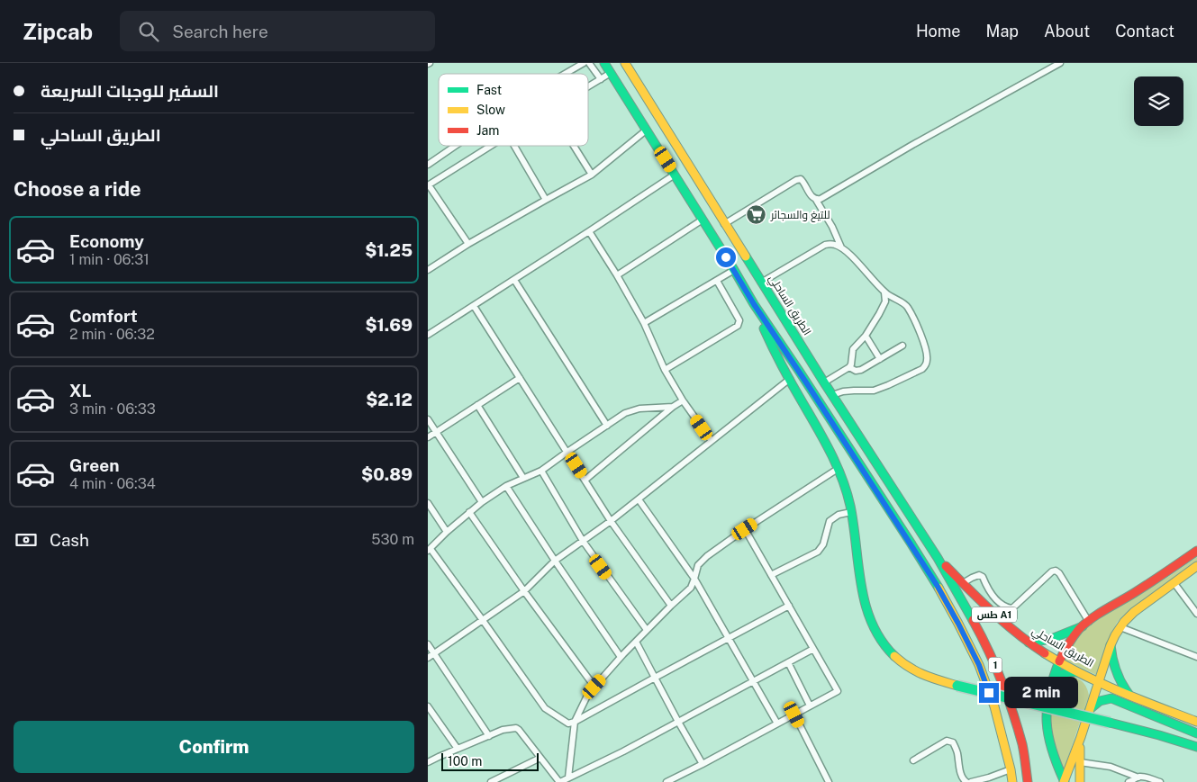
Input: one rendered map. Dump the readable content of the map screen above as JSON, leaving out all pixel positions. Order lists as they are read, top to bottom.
{
  "streets": {
    "main road": ["الطريق الساحلي", "طس A1", "1"]
  },
  "places": {
    "supermarket": ["للتيغ والسجائر"]
  },
  "legend": ["Fast", "Slow", "Jam"],
  "scale_bar": "100 m",
  "page": {
    "header": "Zipcab",
    "search": "Search here",
    "nav": [
      "Home",
      "Map",
      "About",
      "Contact"
    ],
    "banner": ["السفير للوجبات السريعة", "الطريق الساحلي"],
    "heading": "Choose a ride",
    "list": [
      {
        "name": "Economy",
        "note": "1 min · 06:31",
        "value": "$1.25"
      },
      {
        "name": "Comfort",
        "note": "2 min · 06:32",
        "value": "$1.69"
      },
      {
        "name": "XL",
        "note": "3 min · 06:33",
        "value": "$2.12"
      },
      {
        "name": "Green",
        "note": "4 min · 06:34",
        "value": "$0.89"
      }
    ],
    "pay": ["Cash", "530 m"],
    "bubble": "2 min",
    "buttons": "Confirm",
    "scale": "100 m"
  }
}
